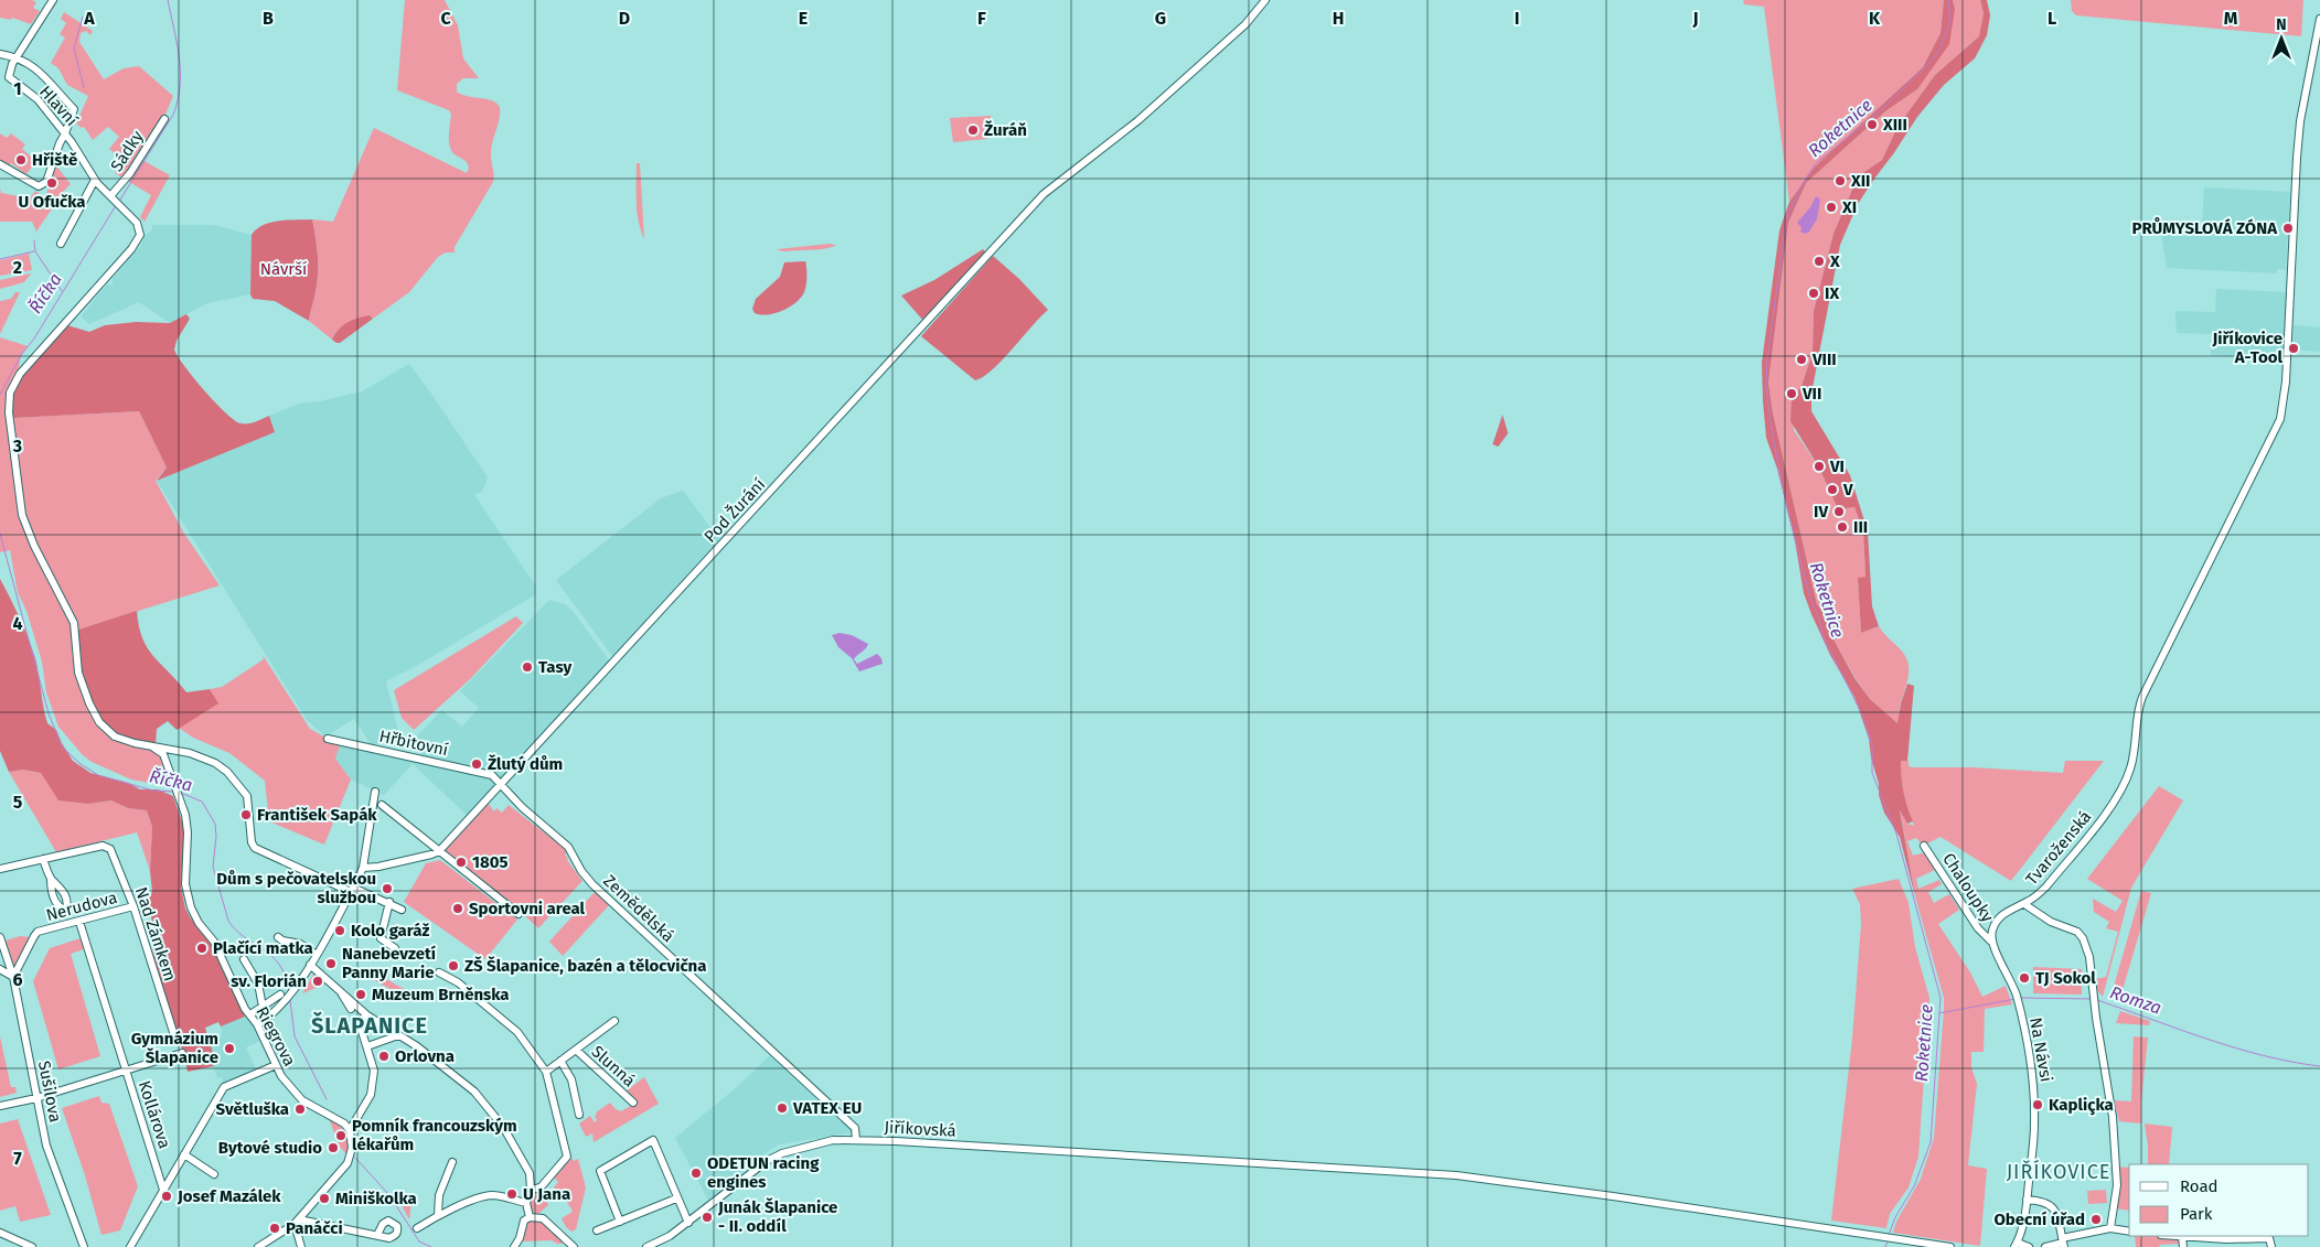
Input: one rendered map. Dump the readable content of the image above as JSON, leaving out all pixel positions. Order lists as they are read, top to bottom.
{
  "streets": {
    "street": [
      "Hlavní",
      "Sádky",
      "Pod Žurání",
      "Hřbitovní",
      "Tvaroženská",
      "Chaloupky",
      "Nerudova",
      "Zemědělská",
      "Nad Zámkem",
      "Riegrova",
      "Na Návsi",
      "Slunná",
      "Sušilova",
      "Kollárova",
      "Jiříkovská"
    ]
  },
  "crossings": [
    ["Hlavní", "Sádky"],
    ["Hlavní", "Riegrova"],
    ["Pod Žurání", "Hřbitovní"],
    ["Pod Žurání", "Zemědělská"],
    ["Hřbitovní", "Zemědělská"],
    ["Tvaroženská", "Chaloupky"],
    ["Tvaroženská", "Na Návsi"],
    ["Chaloupky", "Na Návsi"],
    ["Nerudova", "Nad Zámkem"],
    ["Nerudova", "Sušilova"],
    ["Nerudova", "Kollárova"],
    ["Zemědělská", "Jiříkovská"]
  ],
  "districts": ["ŠLAPANICE", "JIŘÍKOVICE"],
  "water": ["Roketnice", "Říčka", "Romza"],
  "parks": ["Návrší"],
  "places": [
    "XIII",
    "Žuráň",
    "Hřiště",
    "XII",
    "U Ofučka",
    "XI",
    "PRŮMYSLOVÁ ZÓNA",
    "X",
    "IX",
    "Jiříkovice A-Tool",
    "VIII",
    "VII",
    "VI",
    "V",
    "IV",
    "III",
    "Tasy",
    "Žlutý dům",
    "František Sapák",
    "1805",
    "Dům s pečovatelskou službou",
    "Sportovni areal",
    "Kolo garáž",
    "Plačící matka",
    "Nanebevzetí Panny Marie",
    "ZŠ Šlapanice, bazén a tělocvična",
    "TJ Sokol",
    "sv. Florián",
    "Muzeum Brněnska",
    "Gymnázium Šlapanice",
    "Orlovna",
    "Kapliçka",
    "VATEX EU",
    "Světluška",
    "Pomník francouzským lékařům",
    "Bytové studio",
    "ODETUN racing engines",
    "U Jana",
    "Josef Mazálek",
    "Miniškolka",
    "Junák Šlapanice - II. oddíl",
    "Obecní úřad",
    "Panáčci"
  ],
  "legend": ["Road", "Park"],
  "north": "top",
  "grid": {
    "columns": [
      "A",
      "B",
      "C",
      "D",
      "E",
      "F",
      "G",
      "H",
      "I",
      "J",
      "K",
      "L",
      "M"
    ],
    "rows": [
      "1",
      "2",
      "3",
      "4",
      "5",
      "6",
      "7"
    ]
  }
}
